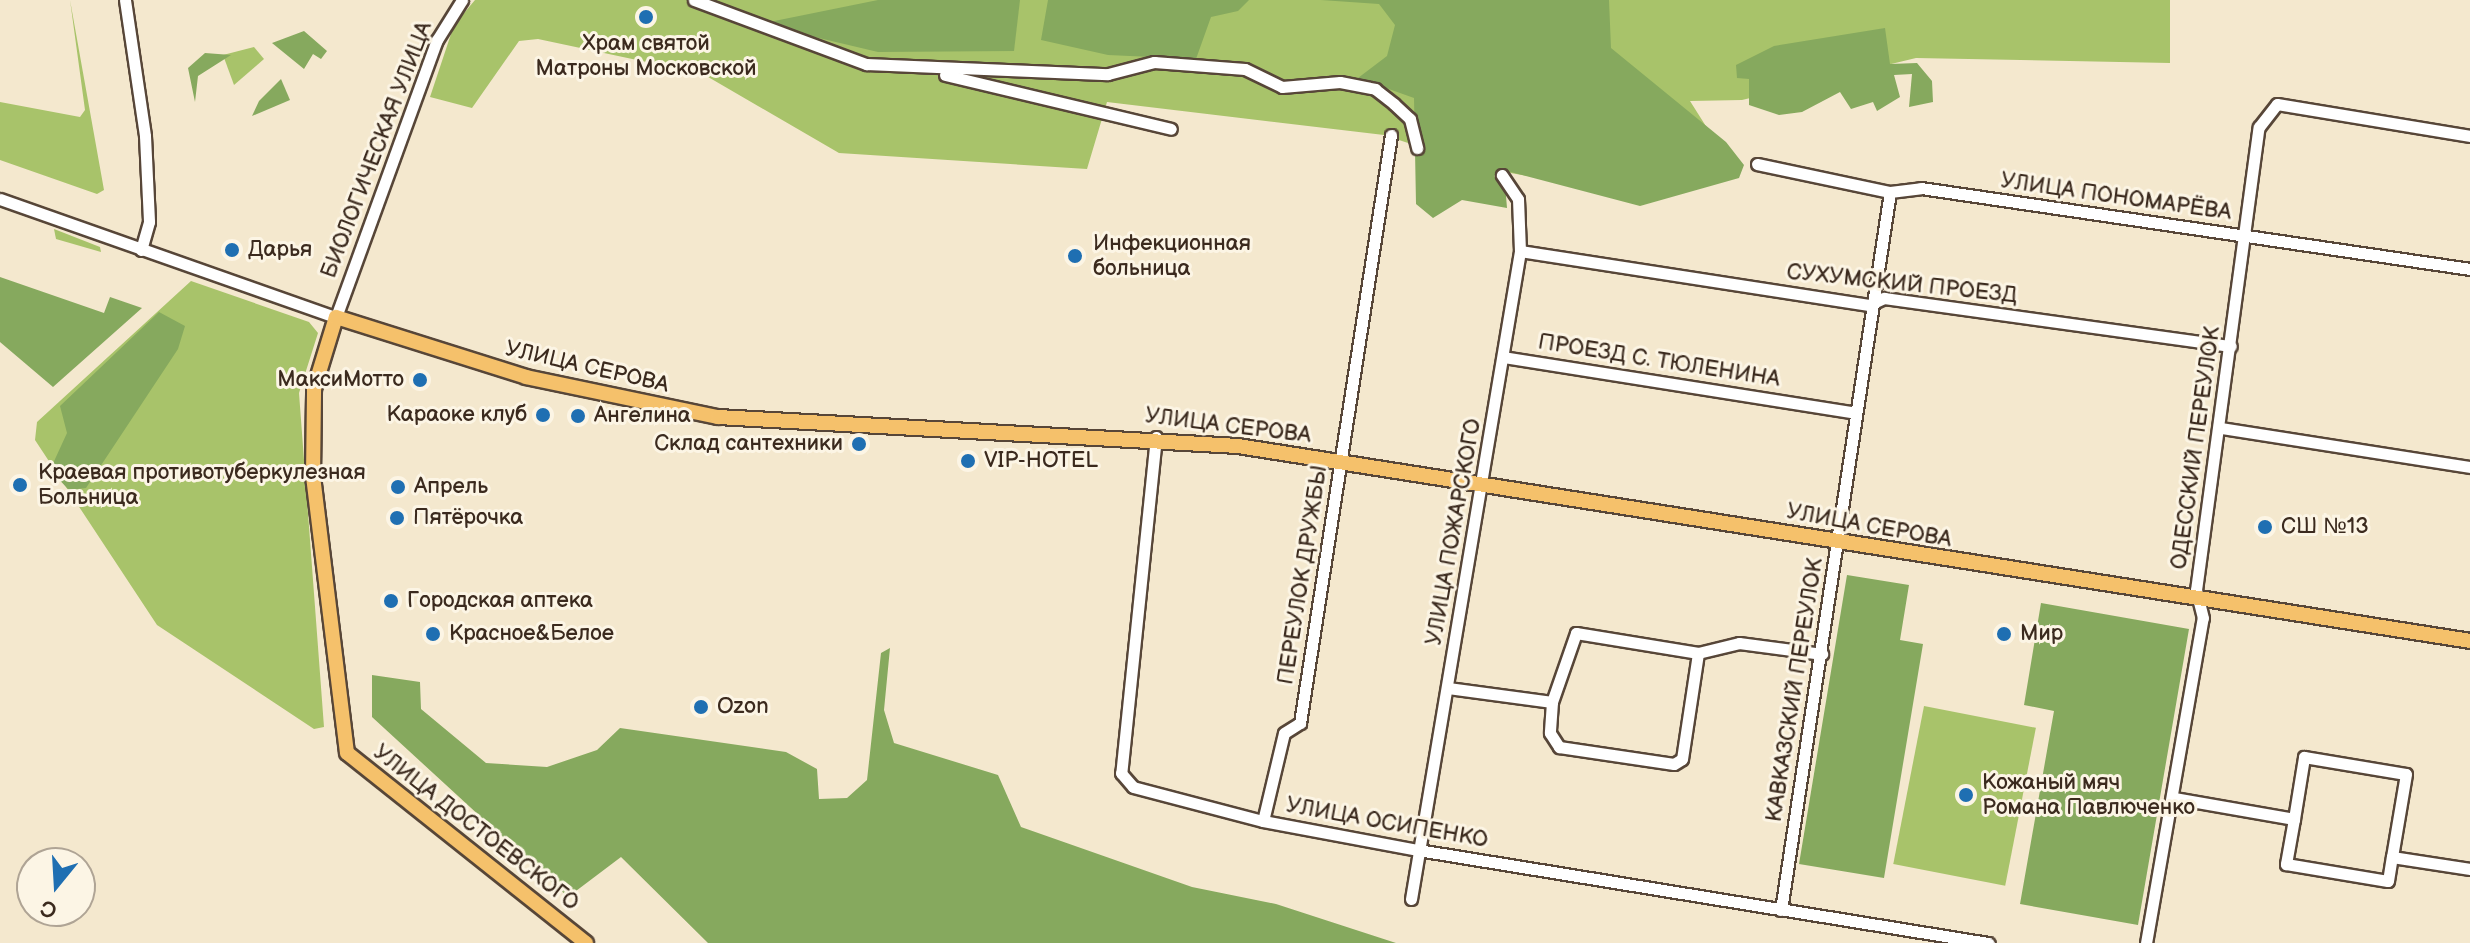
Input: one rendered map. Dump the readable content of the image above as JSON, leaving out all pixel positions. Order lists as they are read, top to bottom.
{
  "streets": {
    "main road": ["УЛИЦА СЕРОВА", "УЛИЦА ДОСТОЕВСКОГО"],
    "street": [
      "БИОЛОГИЧЕСКАЯ УЛИЦА",
      "УЛИЦА ПОНОМАРЁВА",
      "СУХУМСКИЙ ПРОЕЗД",
      "ПРОЕЗД С. ТЮЛЕНИНА",
      "ОДЕССКИЙ ПЕРЕУЛОК",
      "УЛИЦА ПОЖАРСКОГО",
      "ПЕРЕУЛОК ДРУЖБЫ",
      "КАВКАЗСКИЙ ПЕРЕУЛОК",
      "УЛИЦА ОСИПЕНКО"
    ]
  },
  "crossings": [
    ["БИОЛОГИЧЕСКАЯ УЛИЦА", "УЛИЦА СЕРОВА"],
    ["БИОЛОГИЧЕСКАЯ УЛИЦА", "УЛИЦА ДОСТОЕВСКОГО"],
    ["УЛИЦА ПОНОМАРЁВА", "ОДЕССКИЙ ПЕРЕУЛОК"],
    ["УЛИЦА ПОНОМАРЁВА", "КАВКАЗСКИЙ ПЕРЕУЛОК"],
    ["СУХУМСКИЙ ПРОЕЗД", "ОДЕССКИЙ ПЕРЕУЛОК"],
    ["СУХУМСКИЙ ПРОЕЗД", "УЛИЦА ПОЖАРСКОГО"],
    ["СУХУМСКИЙ ПРОЕЗД", "КАВКАЗСКИЙ ПЕРЕУЛОК"],
    ["ПРОЕЗД С. ТЮЛЕНИНА", "УЛИЦА ПОЖАРСКОГО"],
    ["ПРОЕЗД С. ТЮЛЕНИНА", "КАВКАЗСКИЙ ПЕРЕУЛОК"],
    ["УЛИЦА СЕРОВА", "ОДЕССКИЙ ПЕРЕУЛОК"],
    ["УЛИЦА СЕРОВА", "УЛИЦА ПОЖАРСКОГО"],
    ["УЛИЦА СЕРОВА", "ПЕРЕУЛОК ДРУЖБЫ"],
    ["УЛИЦА СЕРОВА", "КАВКАЗСКИЙ ПЕРЕУЛОК"],
    ["УЛИЦА СЕРОВА", "УЛИЦА ОСИПЕНКО"],
    ["УЛИЦА СЕРОВА", "УЛИЦА ДОСТОЕВСКОГО"],
    ["УЛИЦА ПОЖАРСКОГО", "УЛИЦА ОСИПЕНКО"],
    ["ПЕРЕУЛОК ДРУЖБЫ", "УЛИЦА ОСИПЕНКО"],
    ["КАВКАЗСКИЙ ПЕРЕУЛОК", "УЛИЦА ОСИПЕНКО"]
  ],
  "places": [
    "Храм святой Матроны Московской",
    "Дарья",
    "Инфекционная больница",
    "МаксиМотто",
    "Караоке клуб",
    "Ангелина",
    "Склад сантехники",
    "VIP-HOTEL",
    "Краевая противотуберкулезная Больница",
    "Апрель",
    "Пятёрочка",
    "СШ №13",
    "Городская аптека",
    "Красное&Белое",
    "Мир",
    "Ozon",
    "Кожаный мяч Романа Павлюченко"
  ],
  "north": "bottom"
}
